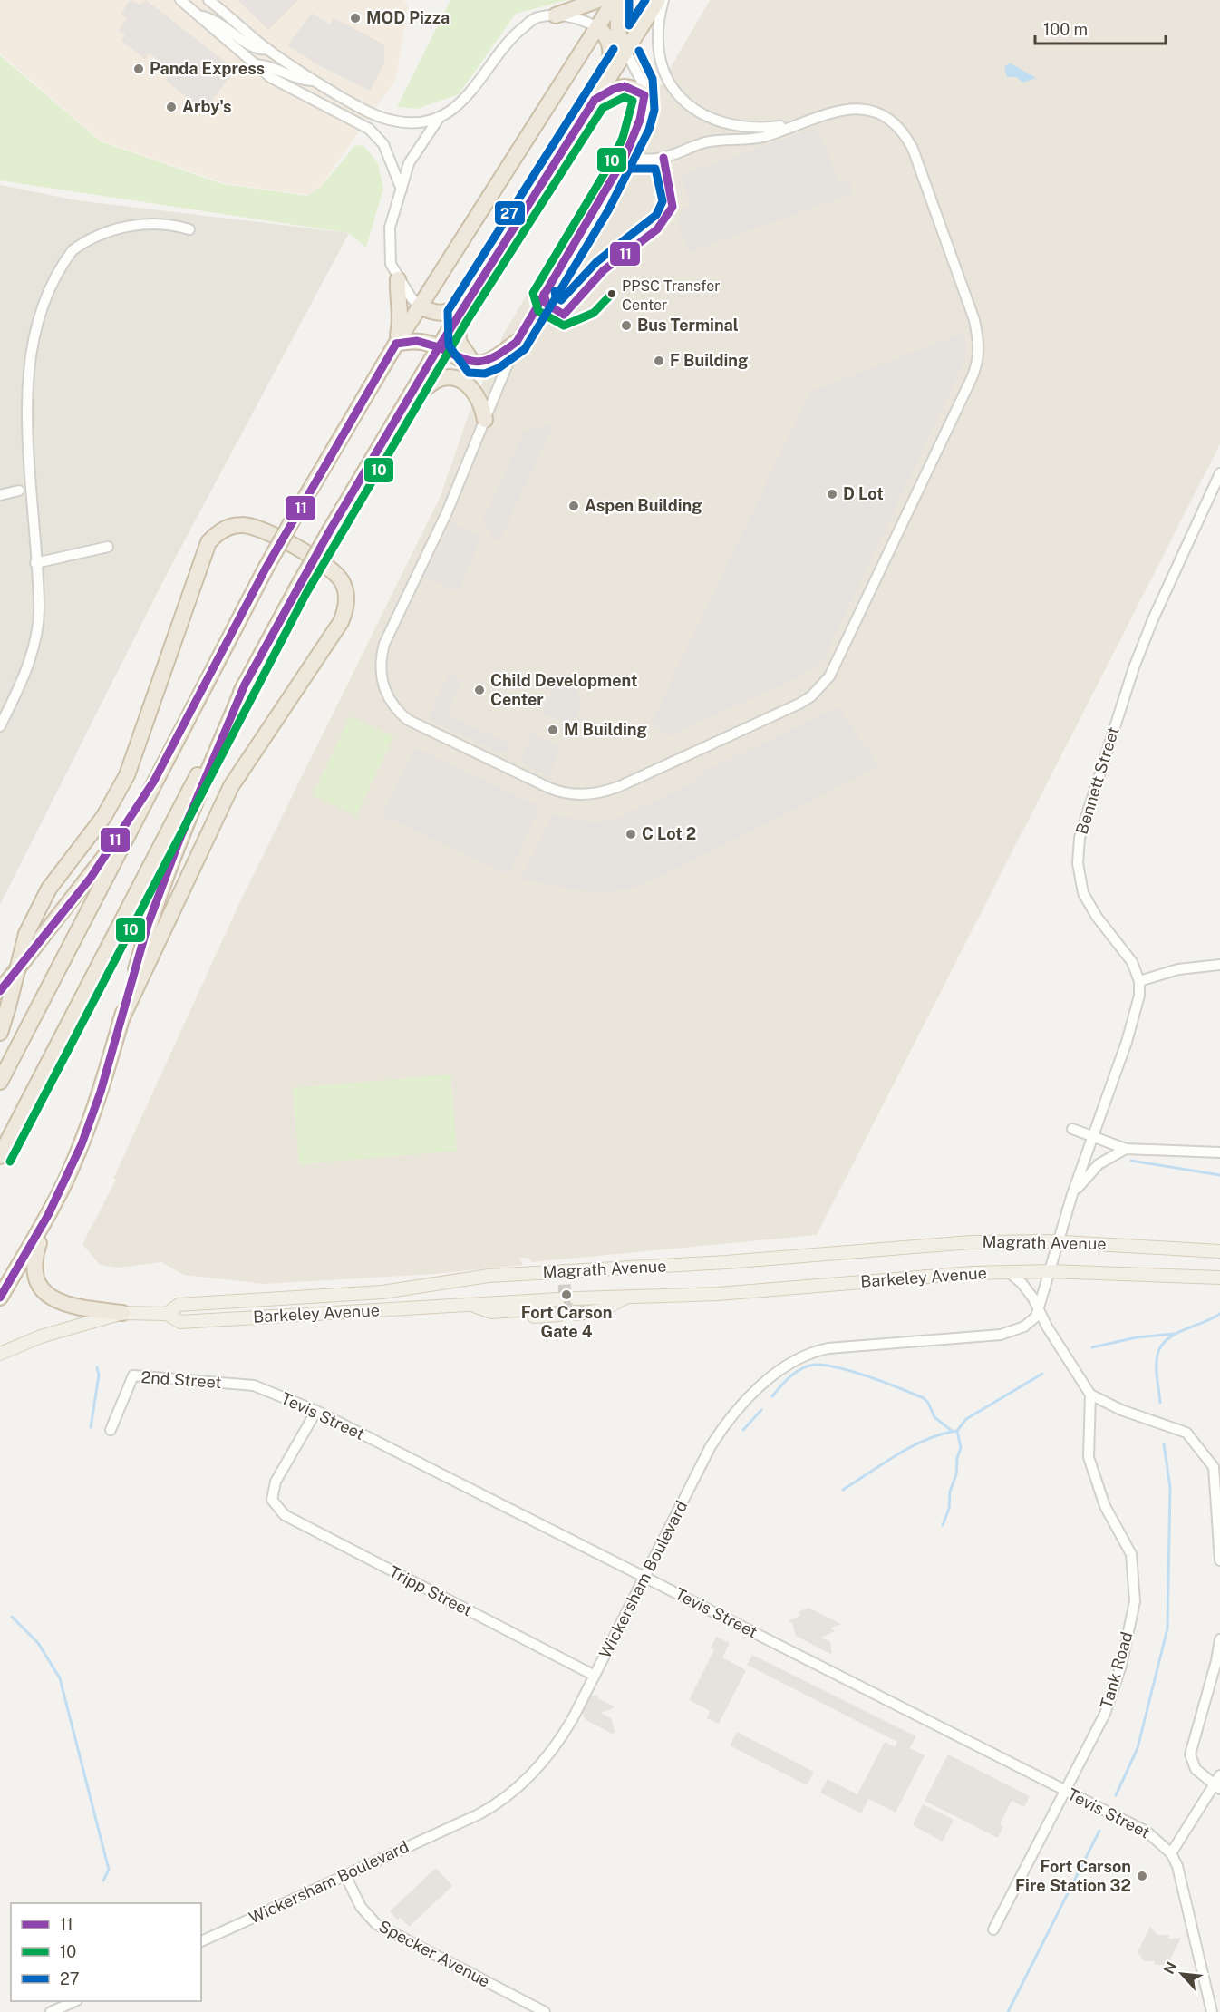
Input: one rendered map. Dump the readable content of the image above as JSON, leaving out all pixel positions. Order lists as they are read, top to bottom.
{
  "streets": {
    "main road": ["Magrath Avenue", "Barkeley Avenue"],
    "street": [
      "Bennett Street",
      "2nd Street",
      "Tevis Street",
      "Wickersham Boulevard",
      "Tripp Street",
      "Tank Road",
      "Specker Avenue"
    ]
  },
  "crossings": [
    ["Magrath Avenue", "Barkeley Avenue"],
    ["2nd Street", "Tevis Street"],
    ["Tevis Street", "Wickersham Boulevard"],
    ["Tevis Street", "Tripp Street"],
    ["Tevis Street", "Tank Road"],
    ["Wickersham Boulevard", "Tripp Street"],
    ["Wickersham Boulevard", "Specker Avenue"]
  ],
  "places": [
    "MOD Pizza",
    "Panda Express",
    "Arby's",
    "PPSC Transfer Center",
    "Bus Terminal",
    "F Building",
    "D Lot",
    "Aspen Building",
    "Child Development Center",
    "M Building",
    "C Lot 2",
    "Fort Carson Gate 4",
    "Fort Carson Fire Station 32"
  ],
  "lines": ["transit line 27", "transit line 11", "transit line 10"],
  "legend": ["11", "10", "27"],
  "scale_bar": "100 m",
  "north": "top left"
}
